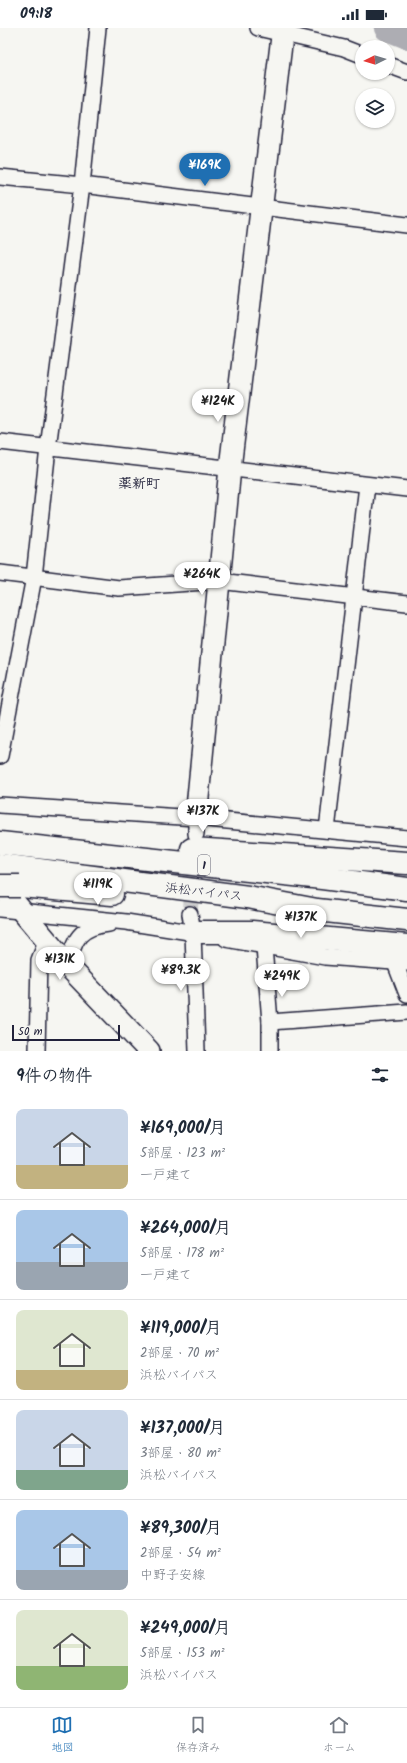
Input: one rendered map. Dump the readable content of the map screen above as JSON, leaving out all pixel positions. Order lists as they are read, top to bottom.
{
  "streets": {
    "highway": ["1", "浜松バイパス"]
  },
  "crossings": [
    ["1", "浜松バイパス"]
  ],
  "districts": ["薬新町"],
  "scale_bar": "50 m",
  "north": "left",
  "page": {
    "status": "09:18",
    "price": [
      "¥169K",
      "¥124K",
      "¥264K",
      "¥137K",
      "¥119K",
      "¥137K",
      "¥131K",
      "¥89.3K",
      "¥249K"
    ],
    "scale": "50 m",
    "heading": "9件の物件",
    "list": [
      {
        "name": "¥169,000/月",
        "note": "5部屋 · 123 m² · 一戸建て"
      },
      {
        "name": "¥264,000/月",
        "note": "5部屋 · 178 m² · 一戸建て"
      },
      {
        "name": "¥119,000/月",
        "note": "2部屋 · 70 m² · 浜松バイパス"
      },
      {
        "name": "¥137,000/月",
        "note": "3部屋 · 80 m² · 浜松バイパス"
      },
      {
        "name": "¥89,300/月",
        "note": "2部屋 · 54 m² · 中野子安線"
      },
      {
        "name": "¥249,000/月",
        "note": "5部屋 · 153 m² · 浜松バイパス"
      }
    ],
    "tabs": ["地図", "保存済み", "ホーム"]
  }
}
